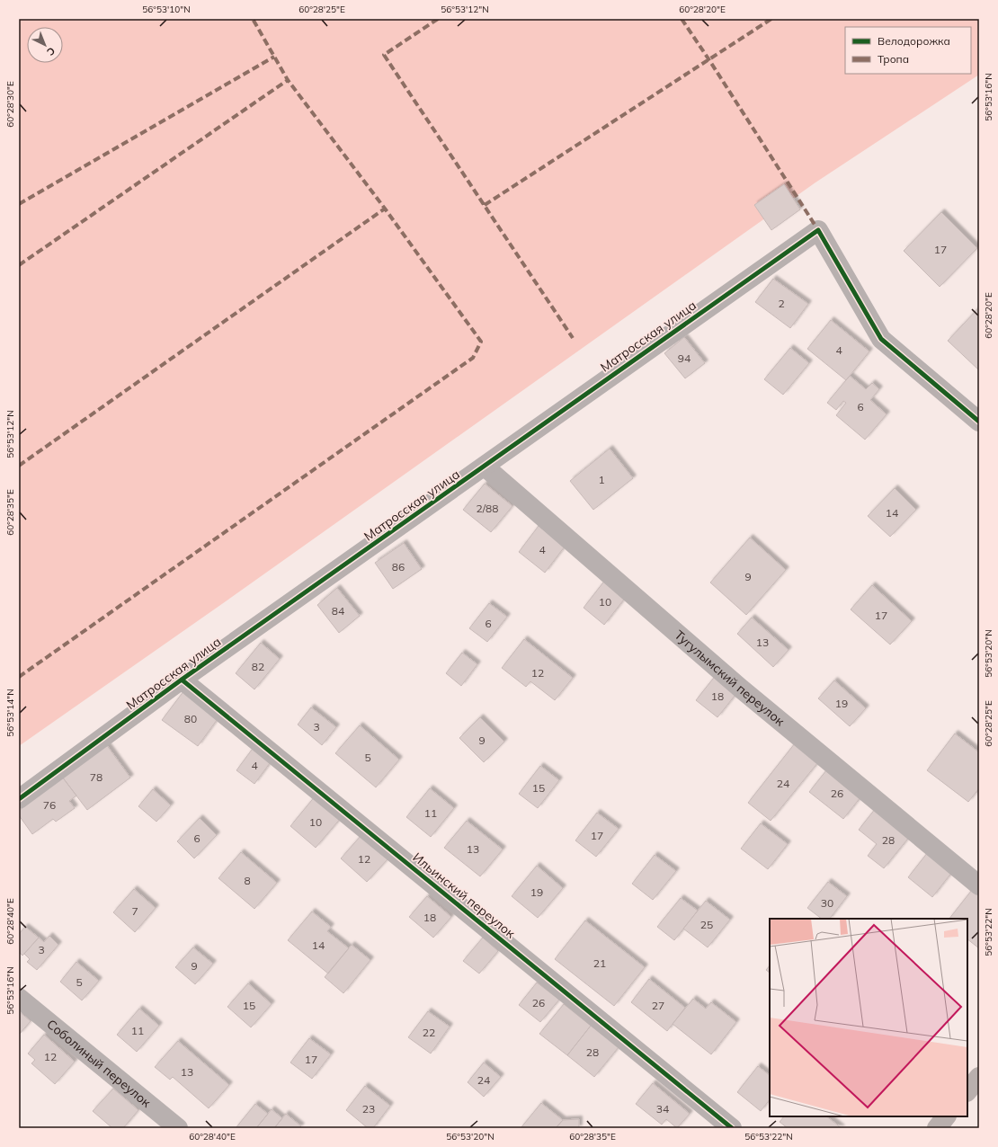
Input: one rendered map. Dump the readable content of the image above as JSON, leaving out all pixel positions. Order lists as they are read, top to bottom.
{
  "streets": {
    "street": [
      "Матросская улица",
      "Тугулымский переулок",
      "Ильинский переулок",
      "Соболиный переулок"
    ]
  },
  "crossings": [
    ["Матросская улица", "Тугулымский переулок"],
    ["Матросская улица", "Ильинский переулок"]
  ],
  "house_numbers": [
    "17",
    "2",
    "4",
    "94",
    "6",
    "1",
    "2/88",
    "14",
    "4",
    "86",
    "9",
    "10",
    "84",
    "17",
    "6",
    "13",
    "82",
    "12",
    "18",
    "19",
    "80",
    "3",
    "9",
    "5",
    "4",
    "78",
    "24",
    "15",
    "26",
    "76",
    "11",
    "10",
    "17",
    "6",
    "28",
    "13",
    "12",
    "8",
    "19",
    "30",
    "7",
    "18",
    "25",
    "14",
    "3",
    "21",
    "9",
    "5",
    "26",
    "15",
    "27",
    "11",
    "22",
    "28",
    "12",
    "17",
    "13",
    "24",
    "23",
    "34"
  ],
  "legend": ["Велодорожка", "Тропа"],
  "north": "bottom right",
  "coordinates": [
    "56°53'10\"N",
    "60°28'25\"E",
    "56°53'12\"N",
    "60°28'20\"E",
    "56°53'16\"N",
    "60°28'30\"E",
    "60°28'35\"E",
    "56°53'20\"N",
    "56°53'14\"N",
    "60°28'40\"E",
    "56°53'22\"N"
  ]
}
